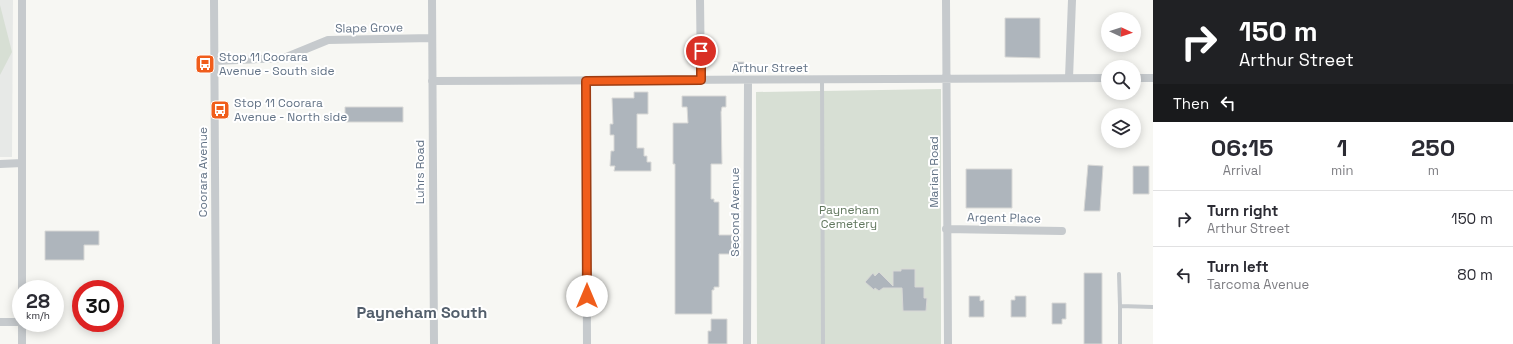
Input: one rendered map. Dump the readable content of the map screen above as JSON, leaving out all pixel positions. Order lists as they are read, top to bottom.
{
  "streets": {
    "street": [
      "Slape Grove",
      "Arthur Street",
      "Coorara Avenue",
      "Luhrs Road",
      "Marian Road",
      "Second Avenue",
      "Argent Place"
    ]
  },
  "crossings": [
    ["Slape Grove", "Coorara Avenue"],
    ["Slape Grove", "Luhrs Road"],
    ["Arthur Street", "Luhrs Road"],
    ["Arthur Street", "Marian Road"],
    ["Arthur Street", "Second Avenue"],
    ["Marian Road", "Argent Place"]
  ],
  "districts": ["Payneham South"],
  "parks": ["Payneham Cemetery"],
  "places": {
    "bus stop": ["Stop 11 Coorara Avenue - South side", "Stop 11 Coorara Avenue - North side"]
  },
  "north": "right",
  "page": {
    "turn": ["150 m", "Arthur Street"],
    "then": "Then",
    "eta": [
      "06:15",
      "Arrival",
      "1",
      "min",
      "250",
      "m"
    ],
    "list": [
      {
        "name": "Turn right",
        "note": "Arthur Street",
        "value": "150 m"
      },
      {
        "name": "Turn left",
        "note": "Tarcoma Avenue",
        "value": "80 m"
      }
    ],
    "speed": "28 km/h",
    "limit": "30"
  }
}
